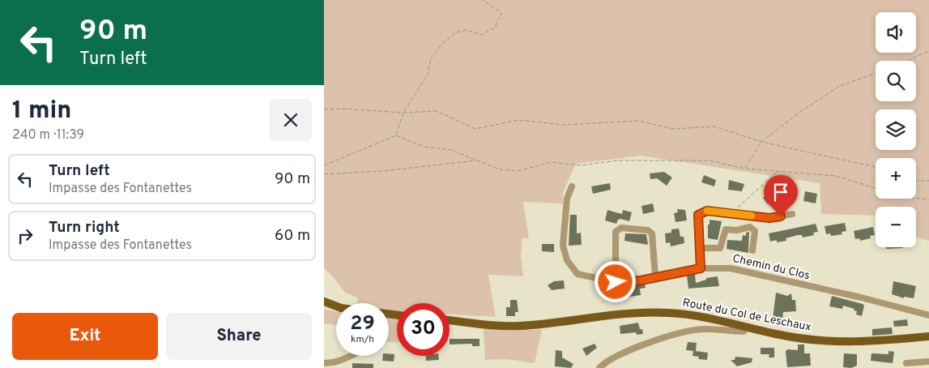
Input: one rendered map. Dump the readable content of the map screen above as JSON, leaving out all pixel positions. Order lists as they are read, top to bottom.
{
  "streets": {
    "main road": ["Route du Col de Leschaux"],
    "street": ["Chemin du Clos"]
  },
  "page": {
    "turn": ["90 m", "Turn left"],
    "map_buttons": ["+", "−"],
    "heading": ["1 min", "240 m · 11:39"],
    "list": [
      {
        "name": "Turn left",
        "note": "Impasse des Fontanettes",
        "value": "90 m"
      },
      {
        "name": "Turn right",
        "note": "Impasse des Fontanettes",
        "value": "60 m"
      }
    ],
    "speed": "29 km/h",
    "limit": "30",
    "buttons": ["Exit", "Share"]
  }
}
